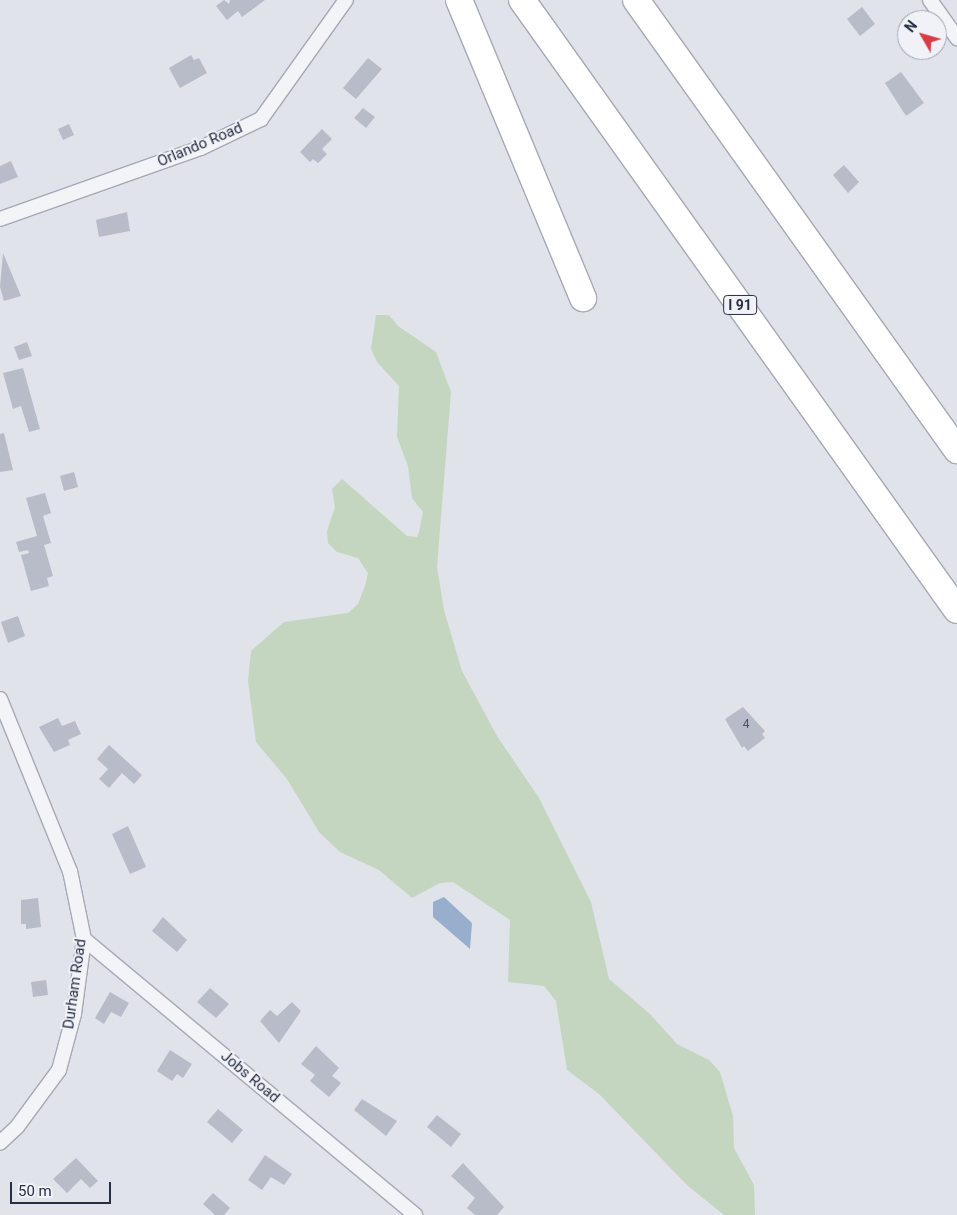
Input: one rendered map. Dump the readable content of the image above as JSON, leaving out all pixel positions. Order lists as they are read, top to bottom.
{
  "streets": {
    "highway": ["I 91"],
    "street": ["Orlando Road", "Durham Road", "Jobs Road"]
  },
  "crossings": [
    ["Durham Road", "Jobs Road"]
  ],
  "house_numbers": ["4"],
  "scale_bar": "50 m",
  "north": "top left"
}
